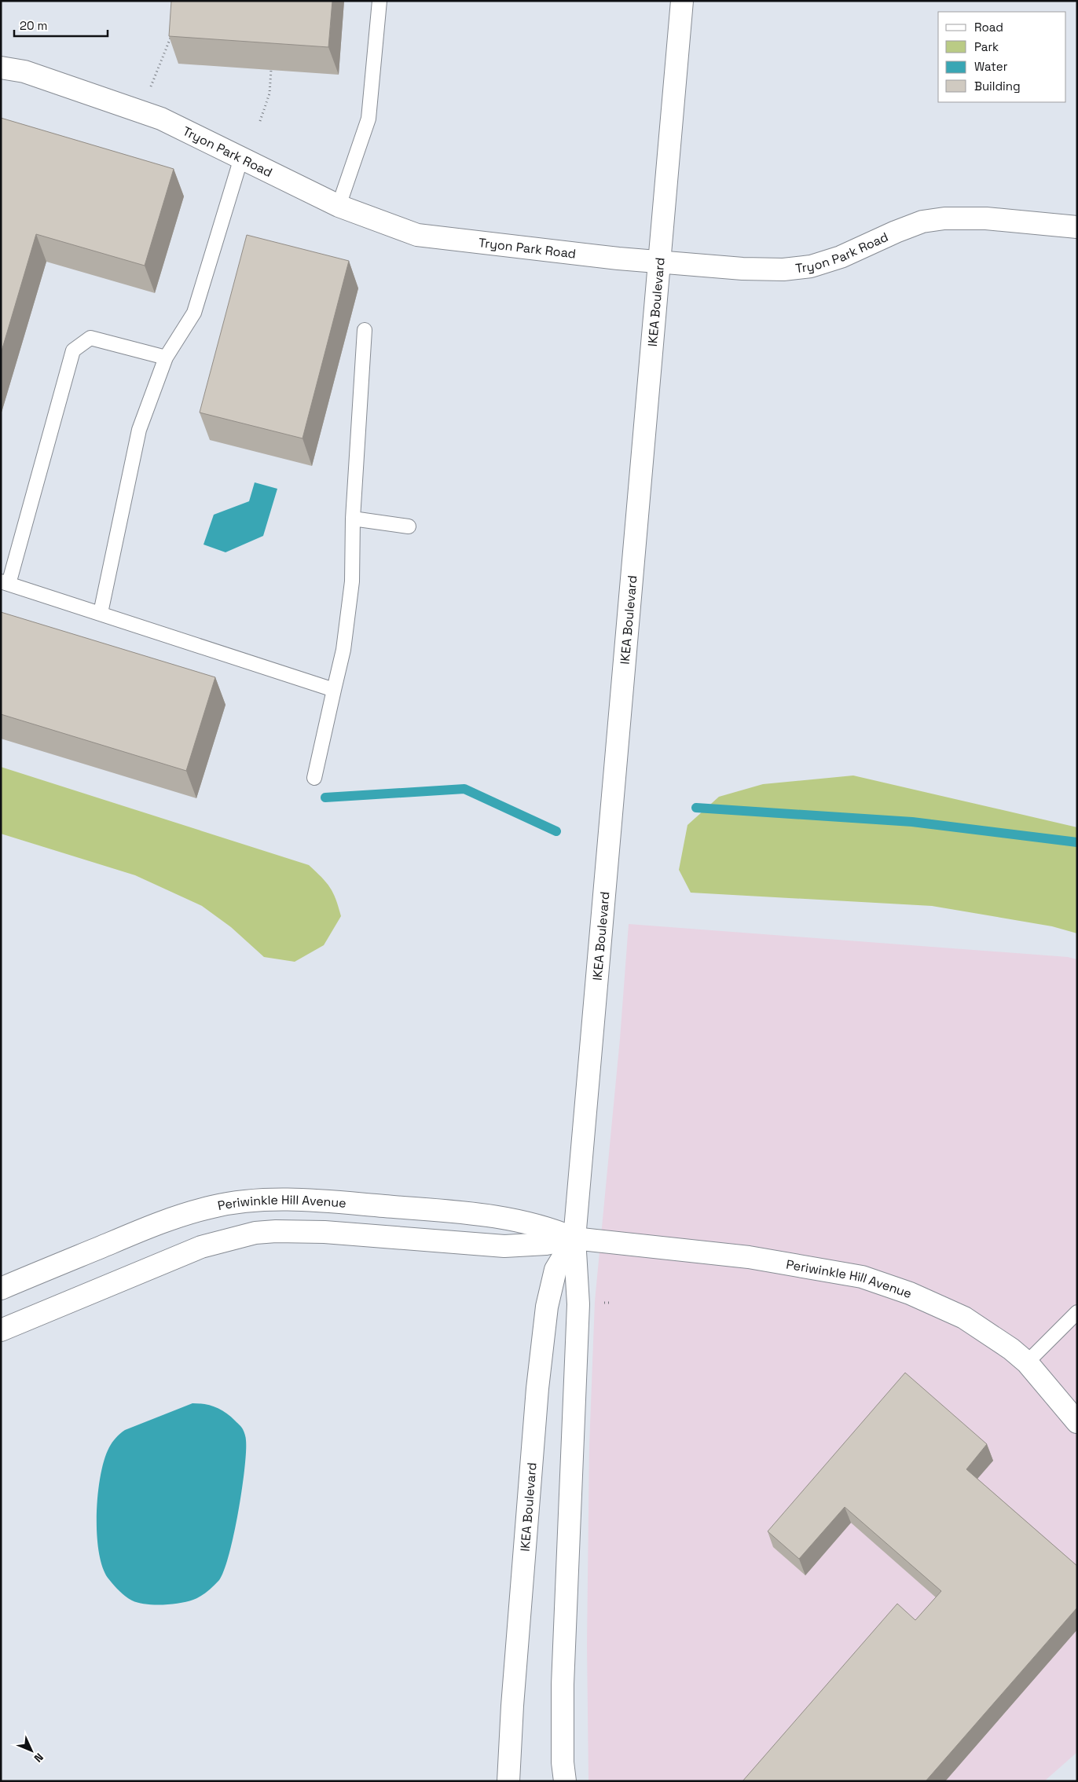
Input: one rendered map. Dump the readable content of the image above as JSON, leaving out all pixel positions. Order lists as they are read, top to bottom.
{
  "streets": {
    "street": ["Tryon Park Road", "IKEA Boulevard", "Periwinkle Hill Avenue"]
  },
  "crossings": [
    ["Tryon Park Road", "IKEA Boulevard"],
    ["IKEA Boulevard", "Periwinkle Hill Avenue"]
  ],
  "legend": [
    "Road",
    "Park",
    "Water",
    "Building"
  ],
  "scale_bar": "20 m",
  "north": "bottom right"
}
